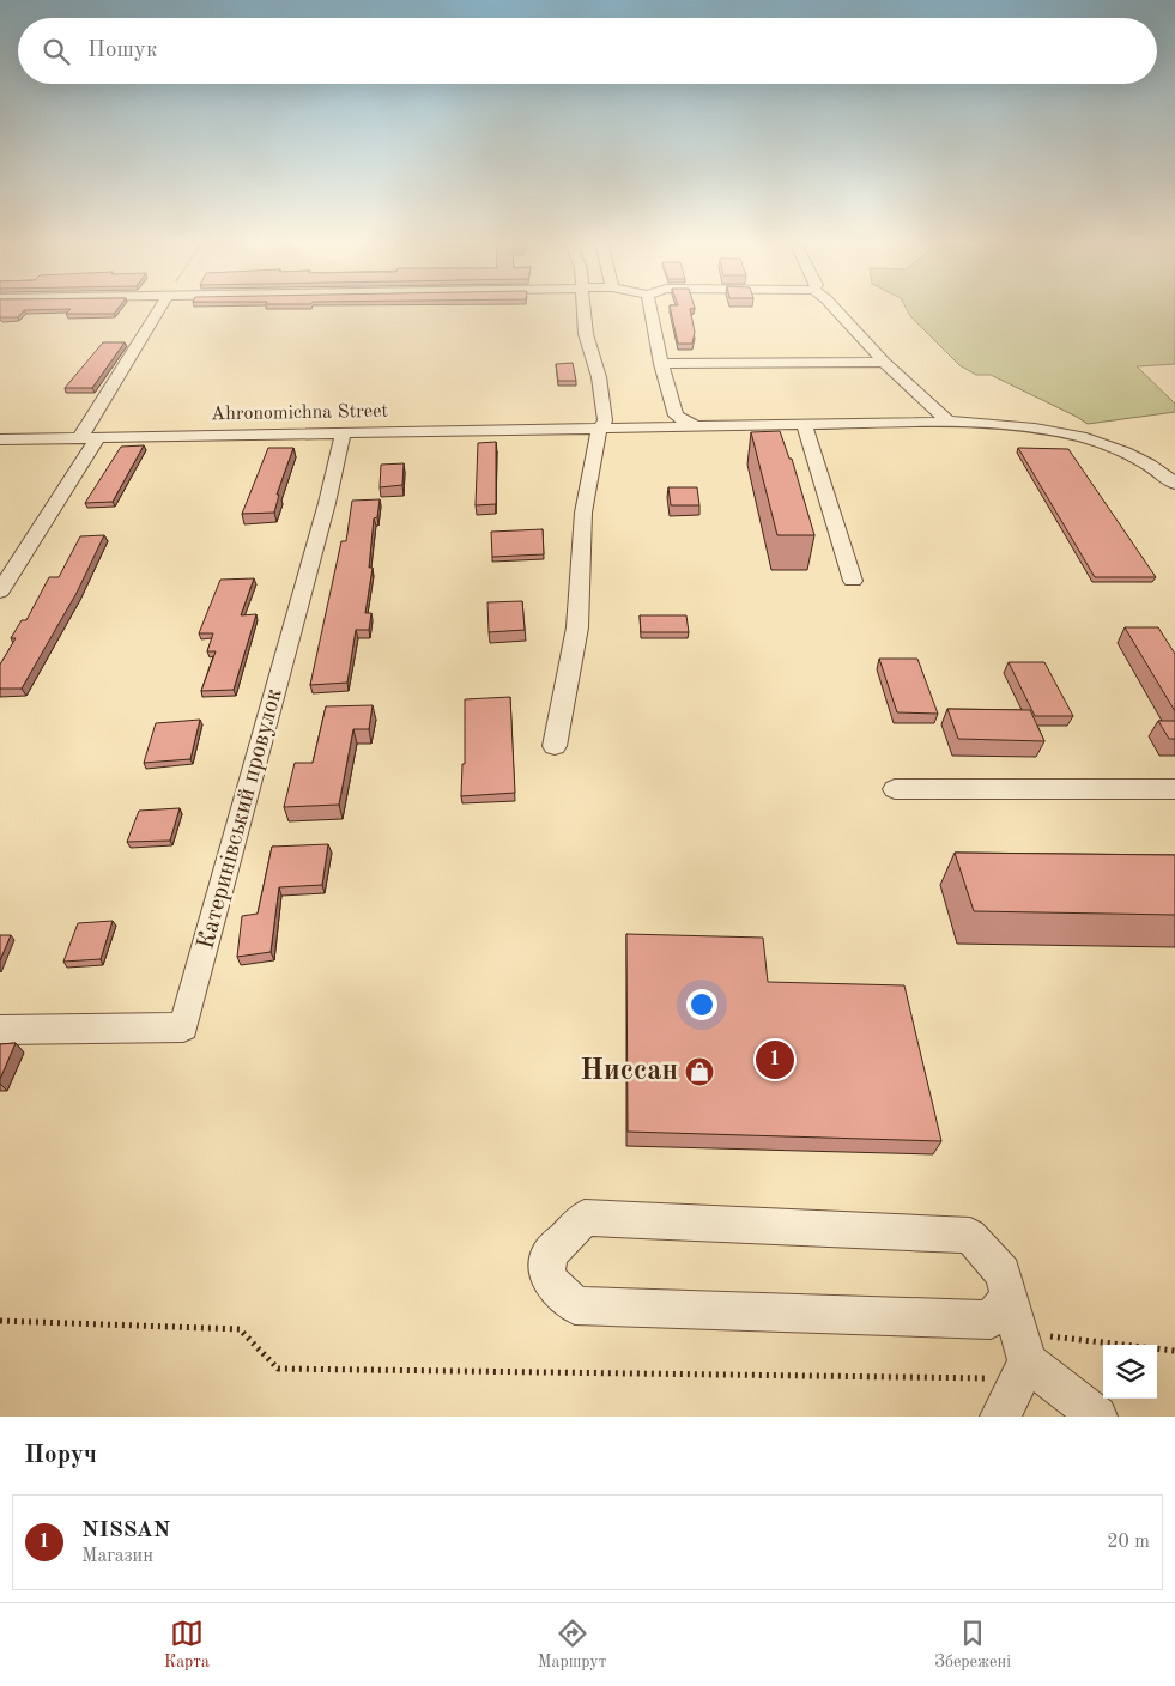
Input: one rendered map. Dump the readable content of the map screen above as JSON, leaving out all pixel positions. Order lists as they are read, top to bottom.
{
  "streets": {
    "street": ["Ahronomichna Street", "Катеринівський провулок"]
  },
  "crossings": [
    ["Ahronomichna Street", "Катеринівський провулок"]
  ],
  "places": {
    "shop": ["Ниссан"]
  },
  "page": {
    "search": "Пошук",
    "pins": "1",
    "heading": "Поруч",
    "list": [
      {
        "mark": "1",
        "name": "NISSAN",
        "note": "Магазин",
        "value": "20 m"
      }
    ],
    "nav": ["Карта", "Маршрут", "Збережені"]
  }
}
